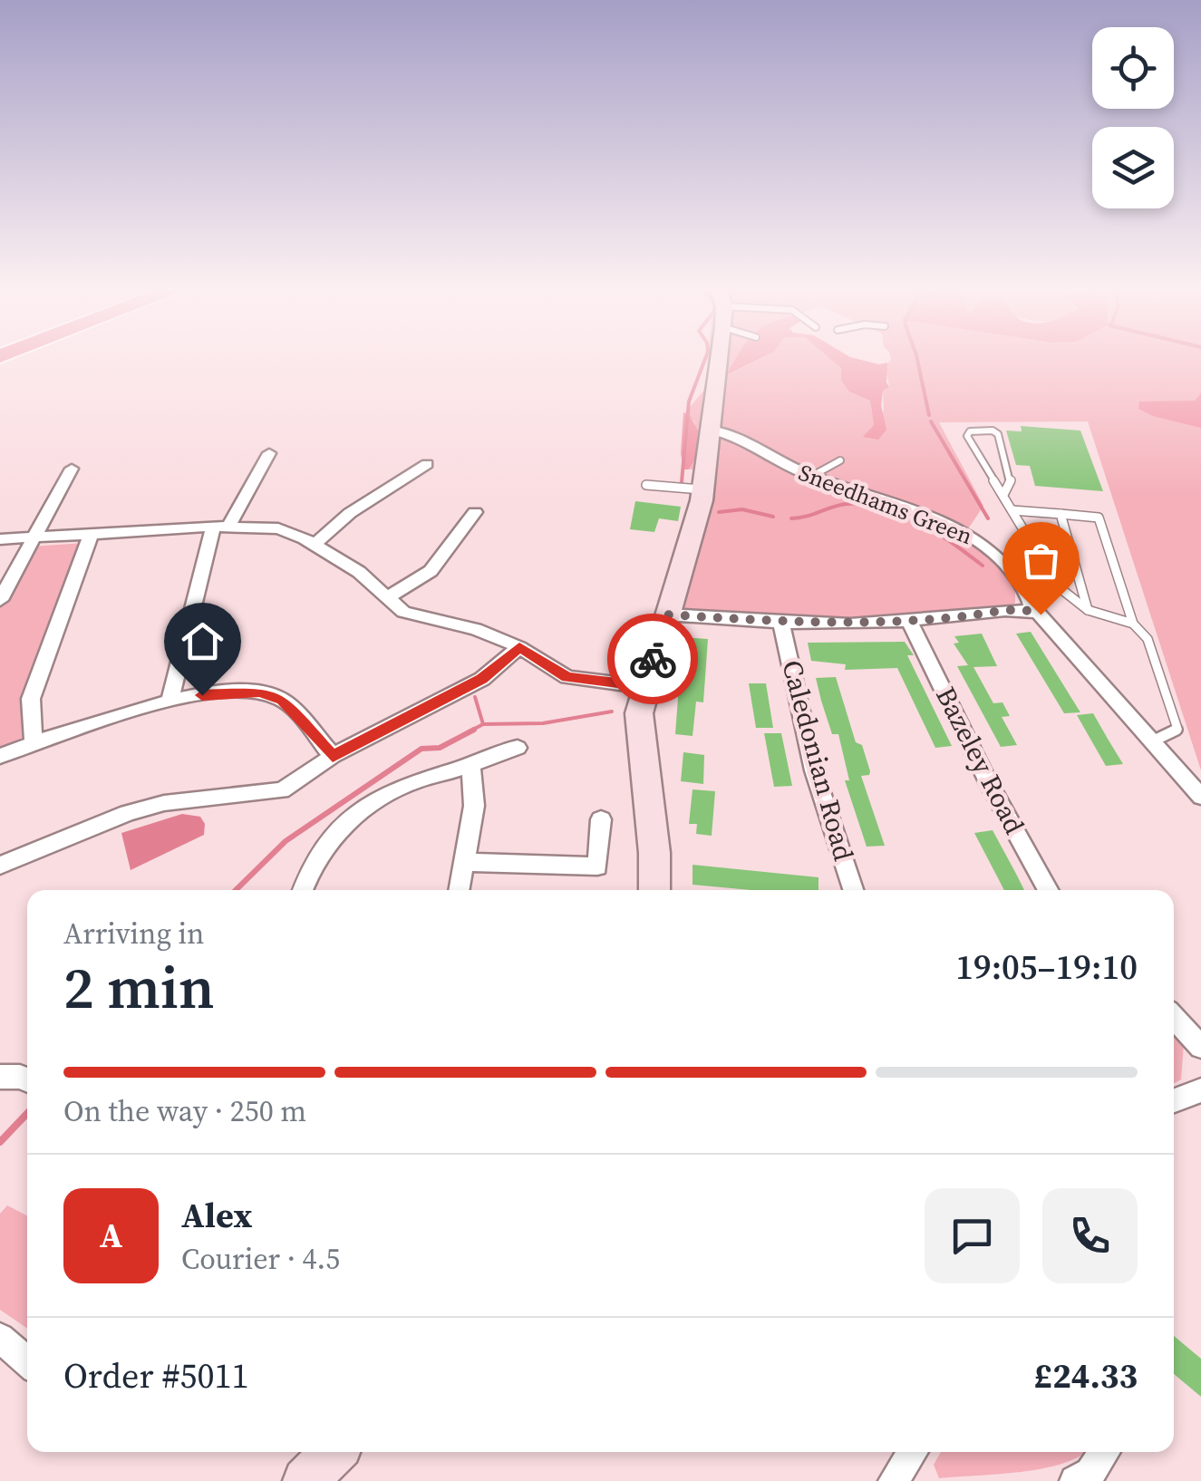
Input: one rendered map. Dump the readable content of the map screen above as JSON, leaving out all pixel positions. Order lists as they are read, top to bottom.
{
  "streets": {
    "street": ["Sneedhams Green", "Caledonian Road", "Bazeley Road"]
  },
  "page": {
    "heading": ["2 min", "Arriving in", "19:05–19:10"],
    "panel": [
      "Alex",
      "Courier · 4.5",
      "Order #5011",
      "£24.33"
    ],
    "bar": "On the way · 250 m",
    "round": "A"
  }
}
